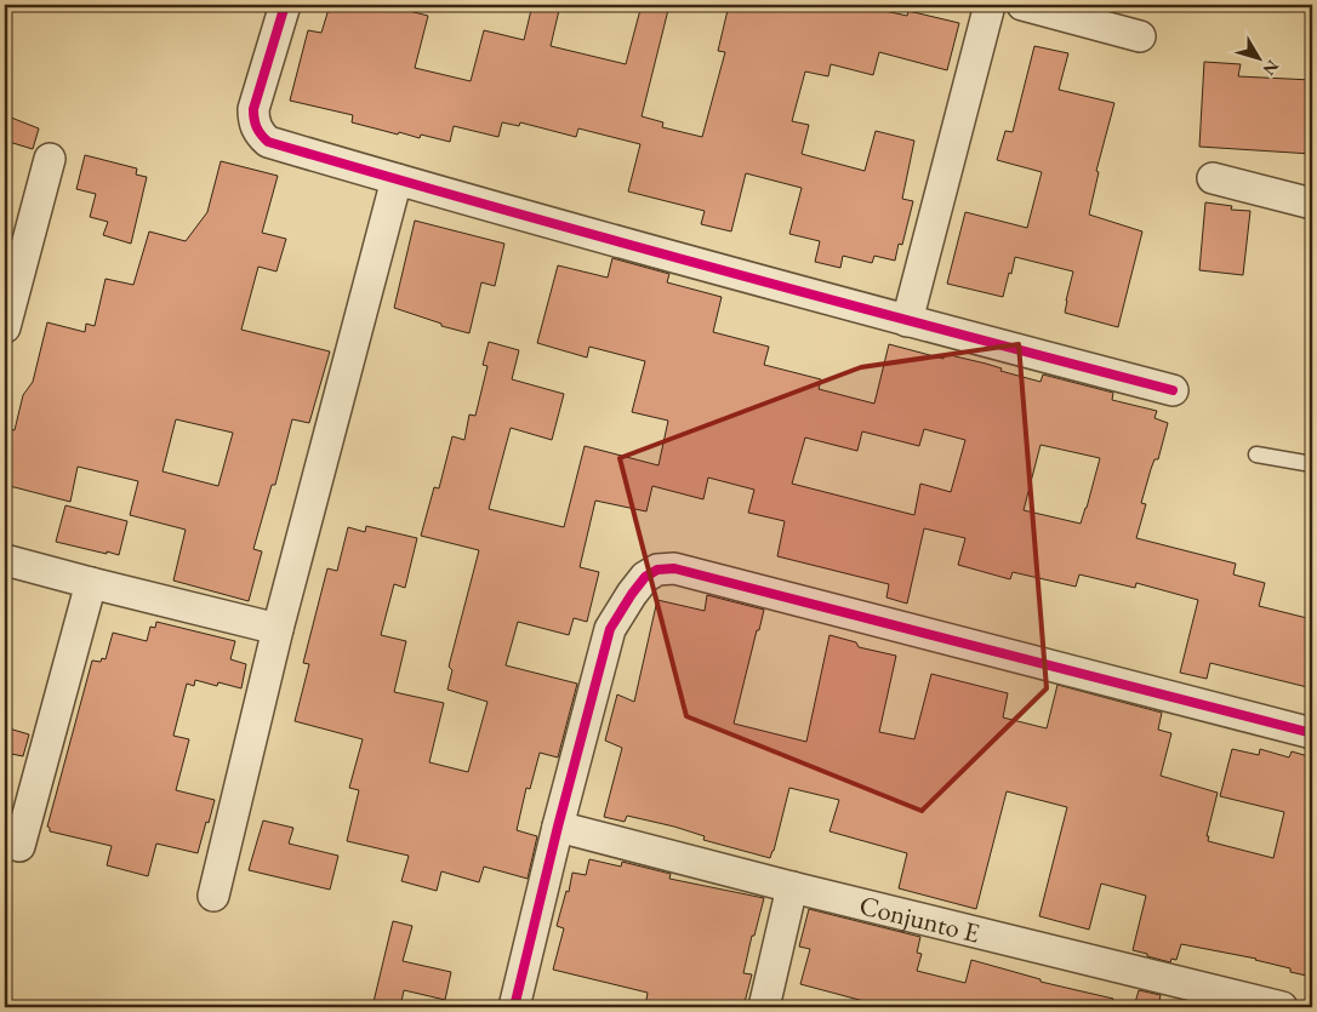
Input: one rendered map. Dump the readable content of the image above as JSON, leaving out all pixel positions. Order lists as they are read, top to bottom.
{
  "streets": {
    "street": ["Conjunto E"]
  },
  "north": "bottom right"
}
